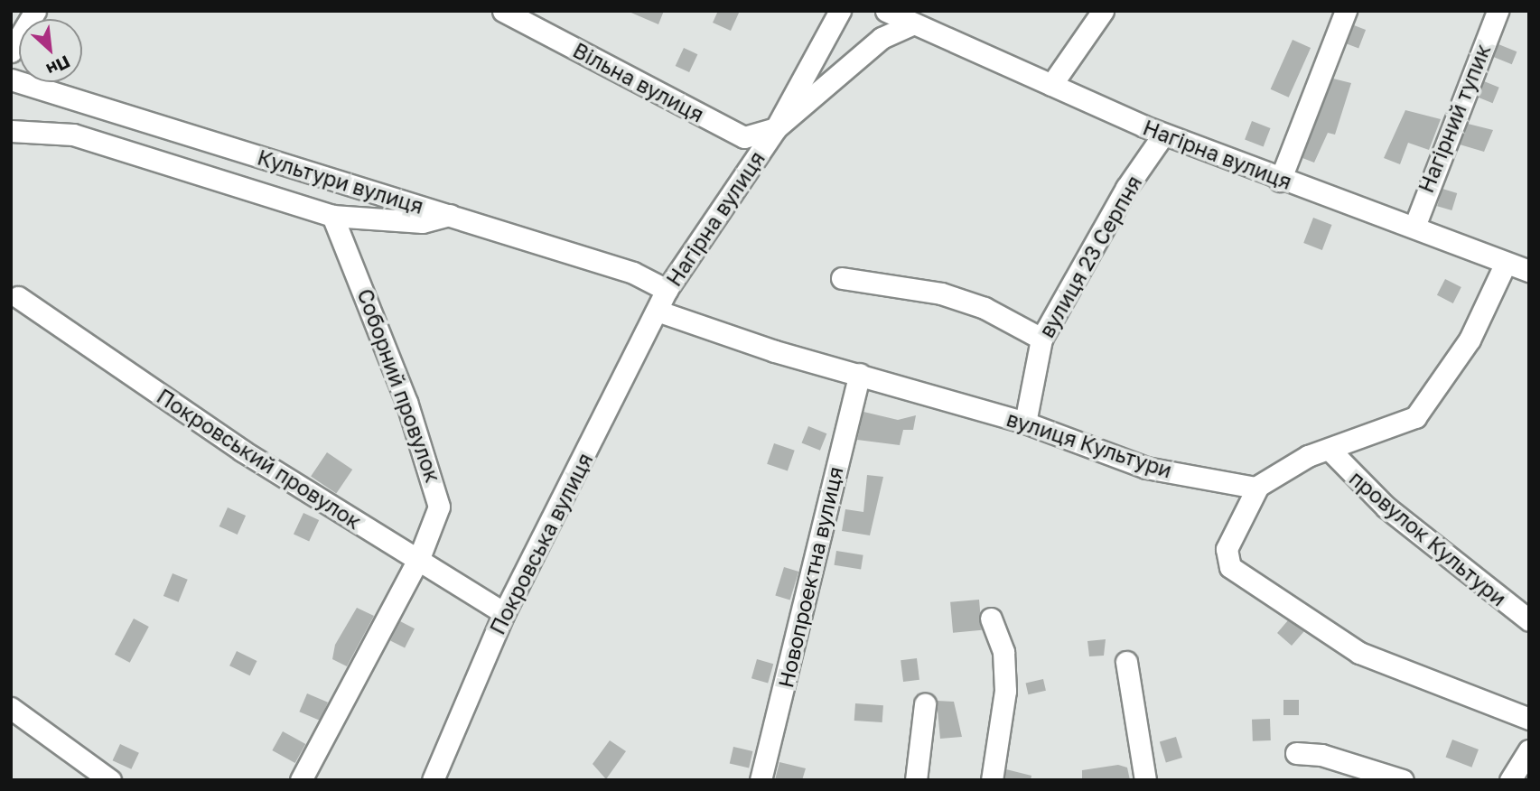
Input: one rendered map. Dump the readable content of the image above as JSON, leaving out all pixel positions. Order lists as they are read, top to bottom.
{
  "streets": {
    "street": [
      "Вільна вулиця",
      "Нагірний тупик",
      "Нагірна вулиця",
      "Культури вулиця",
      "вулиця 23 Серпня",
      "Соборний провулок",
      "вулиця Культури",
      "Покровський провулок",
      "провулок Культури",
      "Покровська вулиця",
      "Новопроектна вулиця"
    ]
  },
  "crossings": [
    ["Вільна вулиця", "Нагірна вулиця"],
    ["Нагірний тупик", "Нагірна вулиця"],
    ["Нагірна вулиця", "Культури вулиця"],
    ["Нагірна вулиця", "вулиця 23 Серпня"],
    ["Нагірна вулиця", "вулиця Культури"],
    ["Нагірна вулиця", "Покровська вулиця"],
    ["Культури вулиця", "Соборний провулок"],
    ["вулиця 23 Серпня", "вулиця Культури"],
    ["Соборний провулок", "Покровський провулок"],
    ["вулиця Культури", "Покровська вулиця"],
    ["вулиця Культури", "Новопроектна вулиця"],
    ["Покровський провулок", "Покровська вулиця"]
  ],
  "north": "bottom right"
}
